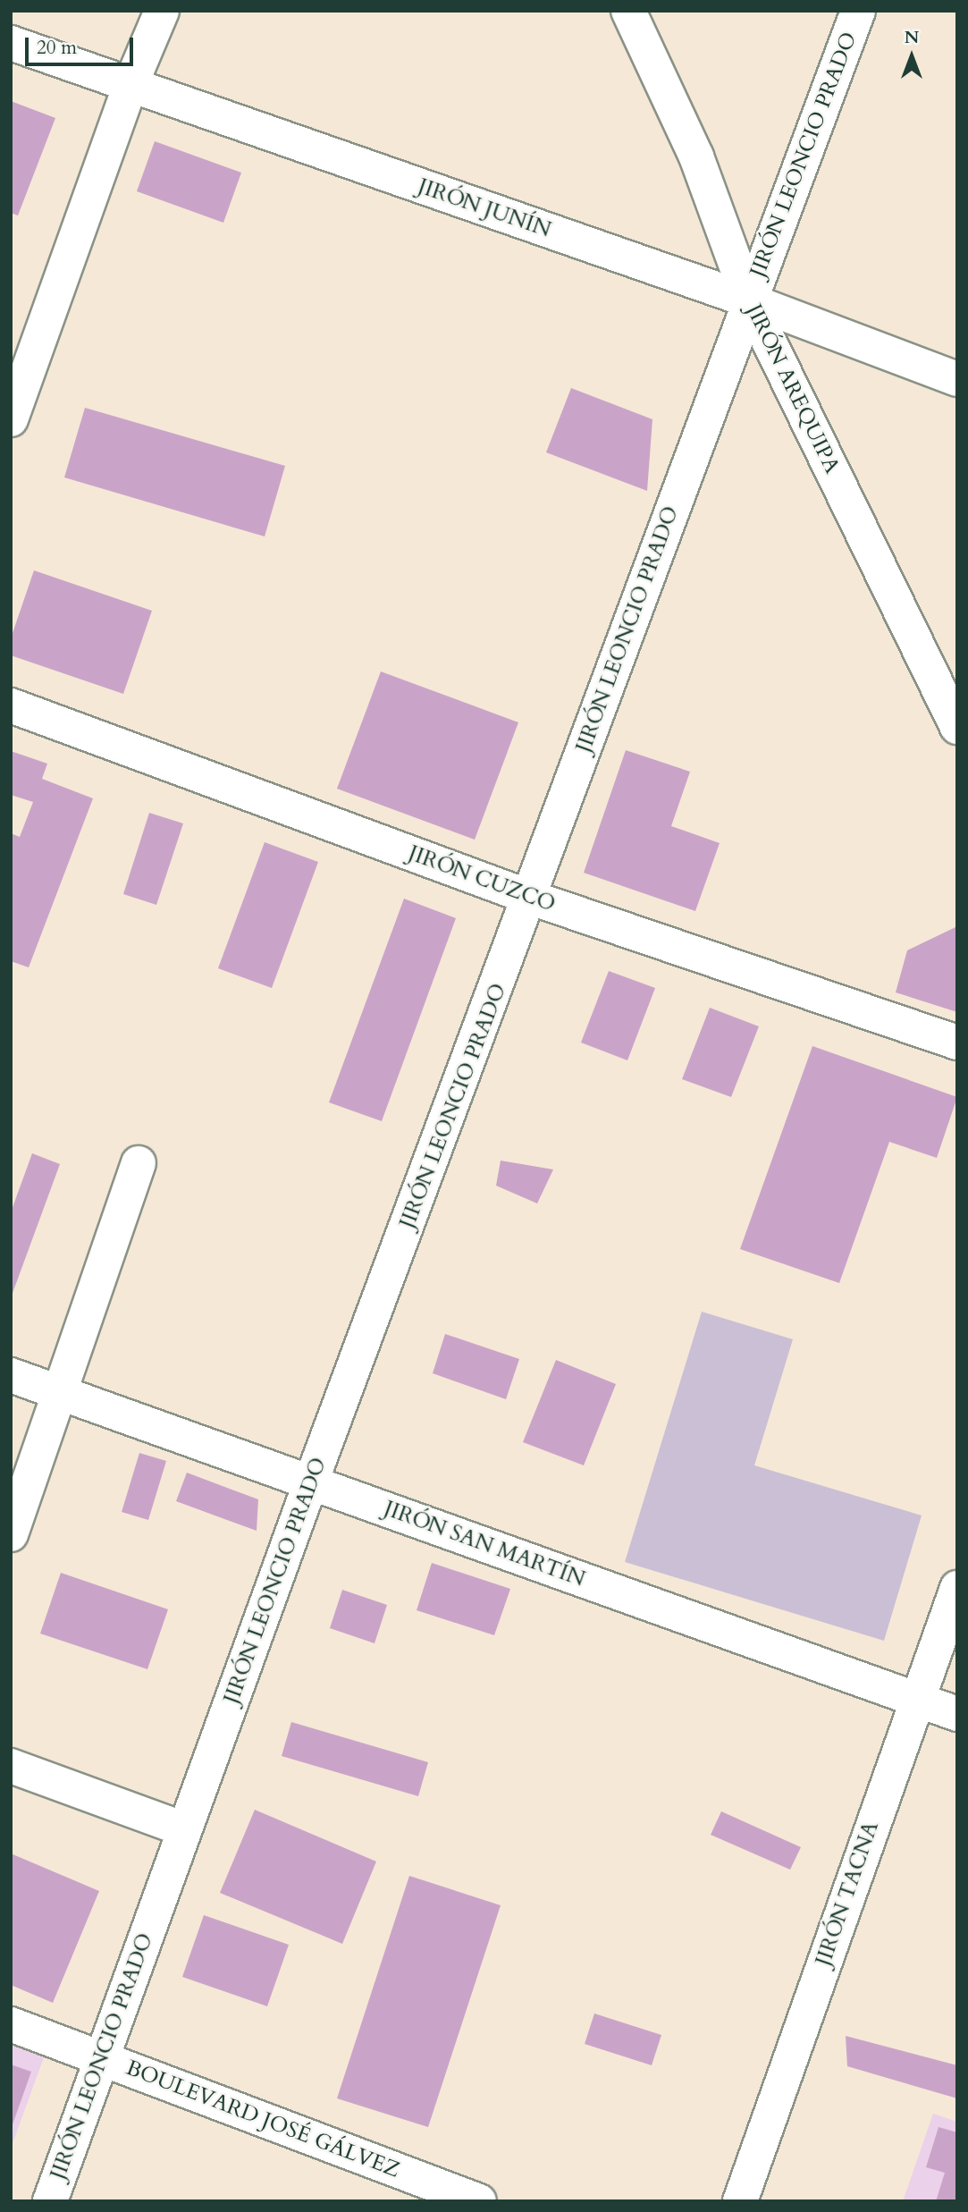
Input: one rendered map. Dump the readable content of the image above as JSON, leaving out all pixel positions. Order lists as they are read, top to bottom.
{
  "streets": {
    "street": [
      "JIRÓN LEONCIO PRADO",
      "JIRÓN JUNÍN",
      "JIRÓN AREQUIPA",
      "JIRÓN CUZCO",
      "JIRÓN SAN MARTÍN",
      "JIRÓN TACNA",
      "BOULEVARD JOSÉ GÁLVEZ"
    ]
  },
  "crossings": [
    ["JIRÓN LEONCIO PRADO", "JIRÓN JUNÍN"],
    ["JIRÓN LEONCIO PRADO", "JIRÓN AREQUIPA"],
    ["JIRÓN LEONCIO PRADO", "JIRÓN CUZCO"],
    ["JIRÓN LEONCIO PRADO", "JIRÓN SAN MARTÍN"],
    ["JIRÓN LEONCIO PRADO", "BOULEVARD JOSÉ GÁLVEZ"],
    ["JIRÓN JUNÍN", "JIRÓN AREQUIPA"],
    ["JIRÓN SAN MARTÍN", "JIRÓN TACNA"]
  ],
  "scale_bar": "20 m",
  "north": "top"
}
